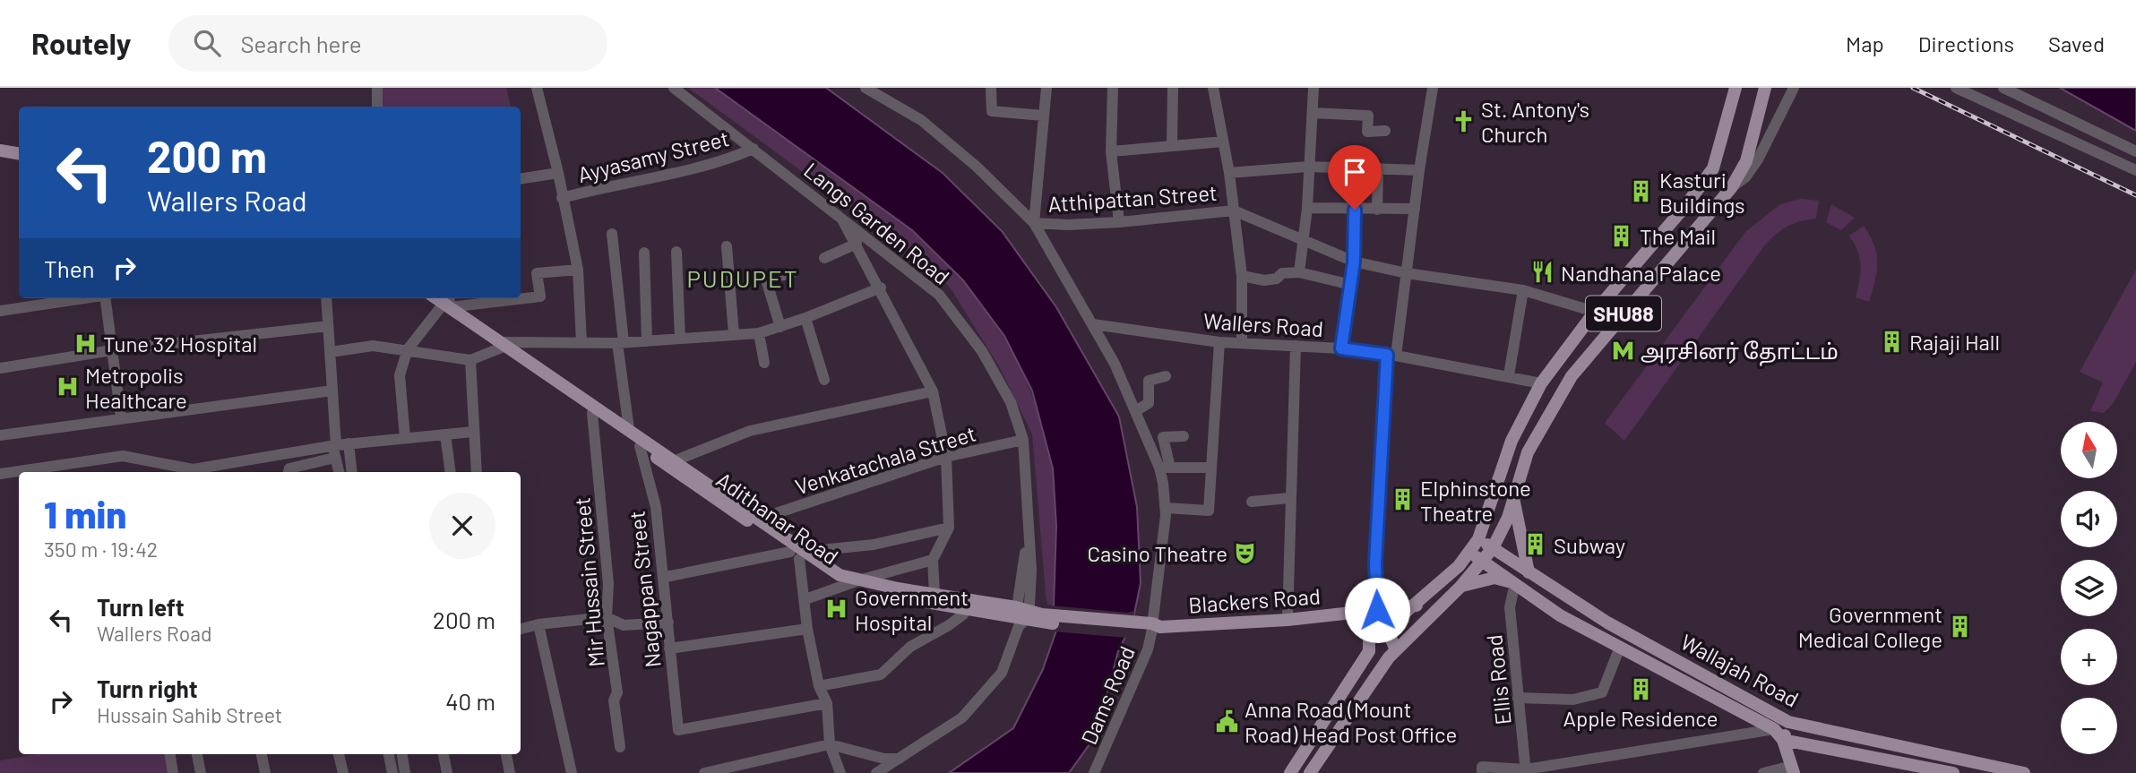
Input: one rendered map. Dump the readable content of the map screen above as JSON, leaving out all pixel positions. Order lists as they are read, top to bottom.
{
  "streets": {
    "main road": [
      "SHU88",
      "Adithanar Road",
      "Blackers Road",
      "Wallajah Road"
    ],
    "street": [
      "Ayyasamy Street",
      "Atthipattan Street",
      "Langs Garden Road",
      "Wallers Road",
      "Venkatachala Street",
      "Mir Hussain Street",
      "Nagappan Street",
      "Ellis Road",
      "Dams Road"
    ]
  },
  "crossings": [
    ["Ayyasamy Street", "Langs Garden Road"],
    ["Atthipattan Street", "SHU88"],
    ["Langs Garden Road", "Venkatachala Street"],
    ["Langs Garden Road", "Adithanar Road"],
    ["SHU88", "Wallers Road"],
    ["SHU88", "Blackers Road"],
    ["SHU88", "Wallajah Road"],
    ["Venkatachala Street", "Adithanar Road"],
    ["Adithanar Road", "Mir Hussain Street"],
    ["Adithanar Road", "Nagappan Street"],
    ["Adithanar Road", "Blackers Road"],
    ["Blackers Road", "Dams Road"],
    ["Wallajah Road", "Ellis Road"]
  ],
  "districts": ["PUDUPET"],
  "places": {
    "church": ["St. Antony's Church"],
    "building": [
      "Kasturi Buildings",
      "The Mail",
      "Rajaji Hall",
      "Elphinstone Theatre",
      "Subway",
      "Government Medical College",
      "Apple Residence"
    ],
    "restaurant": ["Nandhana Palace"],
    "hospital": ["Tune 32 Hospital", "Metropolis Healthcare", "Government Hospital"],
    "metro station": ["அரசினர் தோட்டம்"],
    "theatre": ["Casino Theatre"],
    "public building": ["Anna Road (Mount Road) Head Post Office"]
  },
  "north": "top",
  "page": {
    "header": "Routely",
    "search": "Search here",
    "nav": ["Map", "Directions", "Saved"],
    "turn": ["200 m", "Wallers Road"],
    "then": "Then",
    "map_buttons": ["+", "−"],
    "heading": ["1 min", "350 m · 19:42"],
    "list": [
      {
        "name": "Turn left",
        "note": "Wallers Road",
        "value": "200 m"
      },
      {
        "name": "Turn right",
        "note": "Hussain Sahib Street",
        "value": "40 m"
      }
    ]
  }
}
